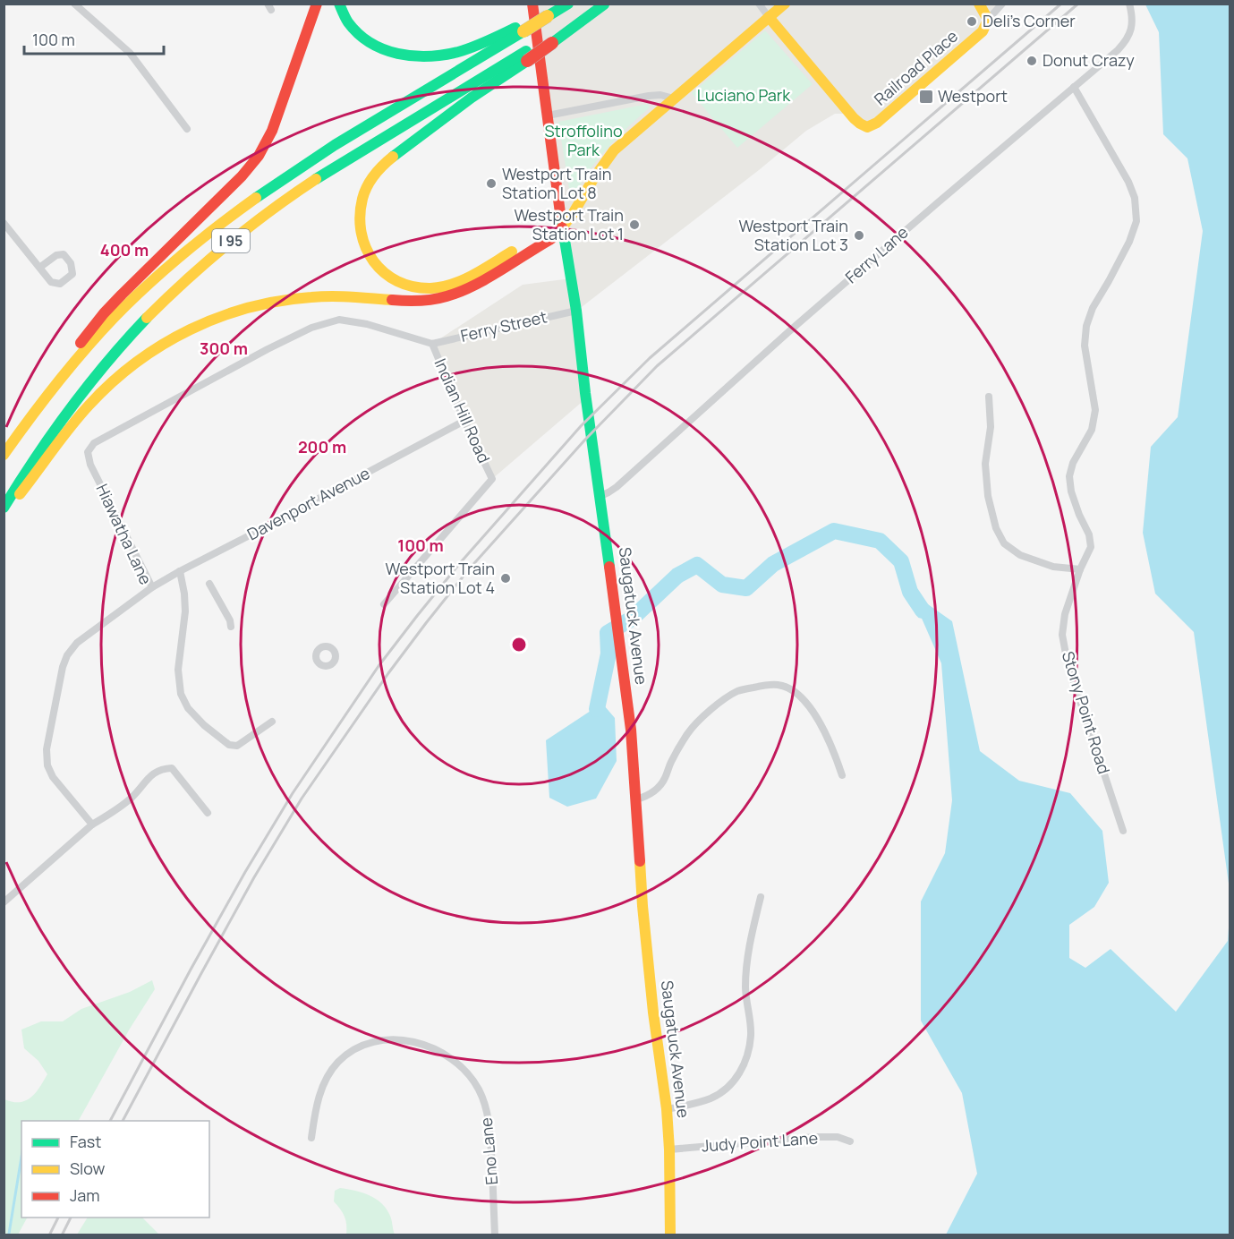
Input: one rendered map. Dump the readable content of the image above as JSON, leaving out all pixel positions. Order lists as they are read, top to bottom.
{
  "streets": {
    "main road": ["Railroad Place", "I 95", "Saugatuck Avenue"],
    "street": [
      "Ferry Lane",
      "Ferry Street",
      "Indian Hill Road",
      "Davenport Avenue",
      "Hiawatha Lane",
      "Stony Point Road",
      "Judy Point Lane",
      "Eno Lane"
    ]
  },
  "crossings": [
    ["Ferry Lane", "Saugatuck Avenue"],
    ["Ferry Lane", "Stony Point Road"],
    ["Ferry Street", "Indian Hill Road"],
    ["Ferry Street", "Hiawatha Lane"],
    ["Ferry Street", "Saugatuck Avenue"],
    ["Indian Hill Road", "Davenport Avenue"],
    ["Indian Hill Road", "Hiawatha Lane"],
    ["Davenport Avenue", "Hiawatha Lane"],
    ["Saugatuck Avenue", "Judy Point Lane"]
  ],
  "parks": ["Luciano Park", "Stroffolino Park"],
  "places": {
    "other": [
      "Deli's Corner",
      "Donut Crazy",
      "Westport Train Station Lot 8",
      "Westport Train Station Lot 1",
      "Westport Train Station Lot 3",
      "Westport Train Station Lot 4"
    ],
    "transit": ["Westport"]
  },
  "legend": ["Fast", "Slow", "Jam"],
  "scale_bar": "100 m",
  "rings": [
    "400 m",
    "300 m",
    "200 m",
    "100 m"
  ]
}
